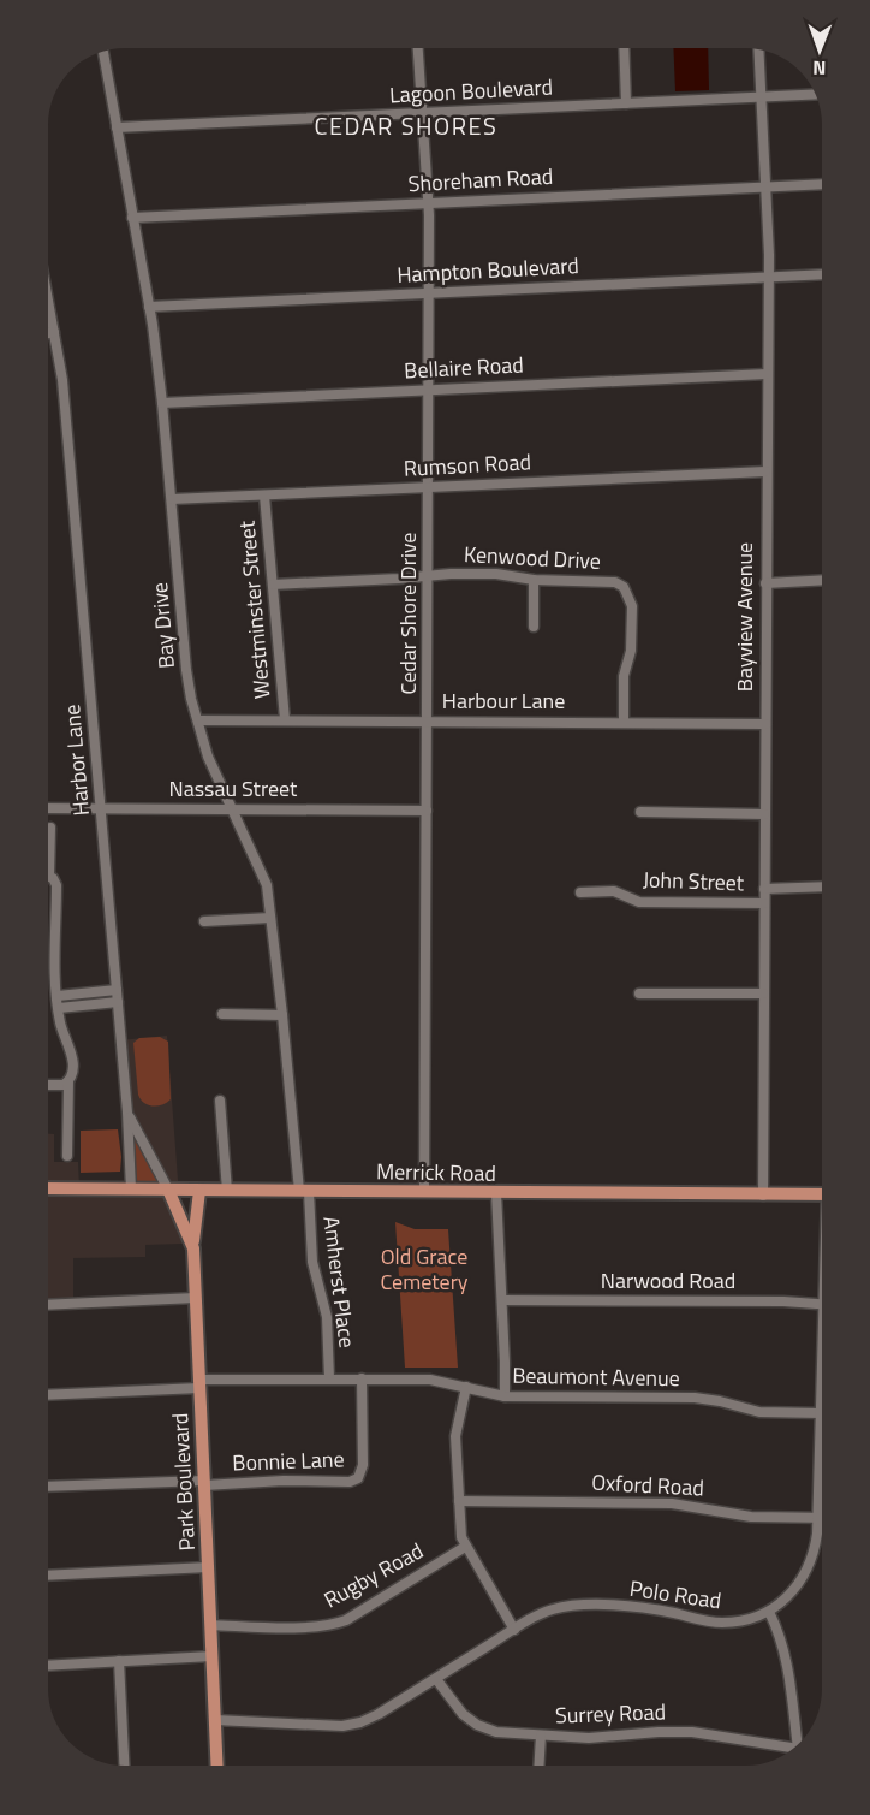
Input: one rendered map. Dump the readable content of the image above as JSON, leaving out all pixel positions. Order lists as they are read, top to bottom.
{
  "streets": {
    "main road": ["Merrick Road", "Park Boulevard"],
    "street": [
      "Lagoon Boulevard",
      "Shoreham Road",
      "Hampton Boulevard",
      "Bellaire Road",
      "Rumson Road",
      "Kenwood Drive",
      "Westminster Street",
      "Cedar Shore Drive",
      "Bayview Avenue",
      "Bay Drive",
      "Harbour Lane",
      "Harbor Lane",
      "Nassau Street",
      "John Street",
      "Narwood Road",
      "Amherst Place",
      "Beaumont Avenue",
      "Bonnie Lane",
      "Oxford Road",
      "Rugby Road",
      "Polo Road",
      "Surrey Road"
    ]
  },
  "crossings": [
    ["Lagoon Boulevard", "Cedar Shore Drive"],
    ["Lagoon Boulevard", "Bayview Avenue"],
    ["Lagoon Boulevard", "Bay Drive"],
    ["Shoreham Road", "Cedar Shore Drive"],
    ["Shoreham Road", "Bayview Avenue"],
    ["Shoreham Road", "Bay Drive"],
    ["Hampton Boulevard", "Cedar Shore Drive"],
    ["Hampton Boulevard", "Bayview Avenue"],
    ["Hampton Boulevard", "Bay Drive"],
    ["Bellaire Road", "Cedar Shore Drive"],
    ["Bellaire Road", "Bayview Avenue"],
    ["Bellaire Road", "Bay Drive"],
    ["Rumson Road", "Westminster Street"],
    ["Rumson Road", "Cedar Shore Drive"],
    ["Rumson Road", "Bayview Avenue"],
    ["Rumson Road", "Bay Drive"],
    ["Kenwood Drive", "Westminster Street"],
    ["Kenwood Drive", "Cedar Shore Drive"],
    ["Kenwood Drive", "Harbour Lane"],
    ["Westminster Street", "Harbour Lane"],
    ["Cedar Shore Drive", "Harbour Lane"],
    ["Cedar Shore Drive", "Nassau Street"],
    ["Cedar Shore Drive", "Merrick Road"],
    ["Bayview Avenue", "Harbour Lane"],
    ["Bayview Avenue", "John Street"],
    ["Bayview Avenue", "Merrick Road"],
    ["Bay Drive", "Harbour Lane"],
    ["Bay Drive", "Nassau Street"],
    ["Bay Drive", "Merrick Road"],
    ["Bay Drive", "Amherst Place"],
    ["Harbor Lane", "Nassau Street"],
    ["Harbor Lane", "Merrick Road"],
    ["Harbor Lane", "Park Boulevard"],
    ["Merrick Road", "Amherst Place"],
    ["Merrick Road", "Park Boulevard"],
    ["Amherst Place", "Beaumont Avenue"],
    ["Beaumont Avenue", "Bonnie Lane"],
    ["Beaumont Avenue", "Park Boulevard"],
    ["Beaumont Avenue", "Polo Road"],
    ["Bonnie Lane", "Park Boulevard"],
    ["Park Boulevard", "Rugby Road"],
    ["Park Boulevard", "Polo Road"],
    ["Oxford Road", "Polo Road"],
    ["Polo Road", "Surrey Road"]
  ],
  "districts": ["CEDAR SHORES"],
  "parks": ["Old Grace Cemetery"],
  "north": "bottom"
}
